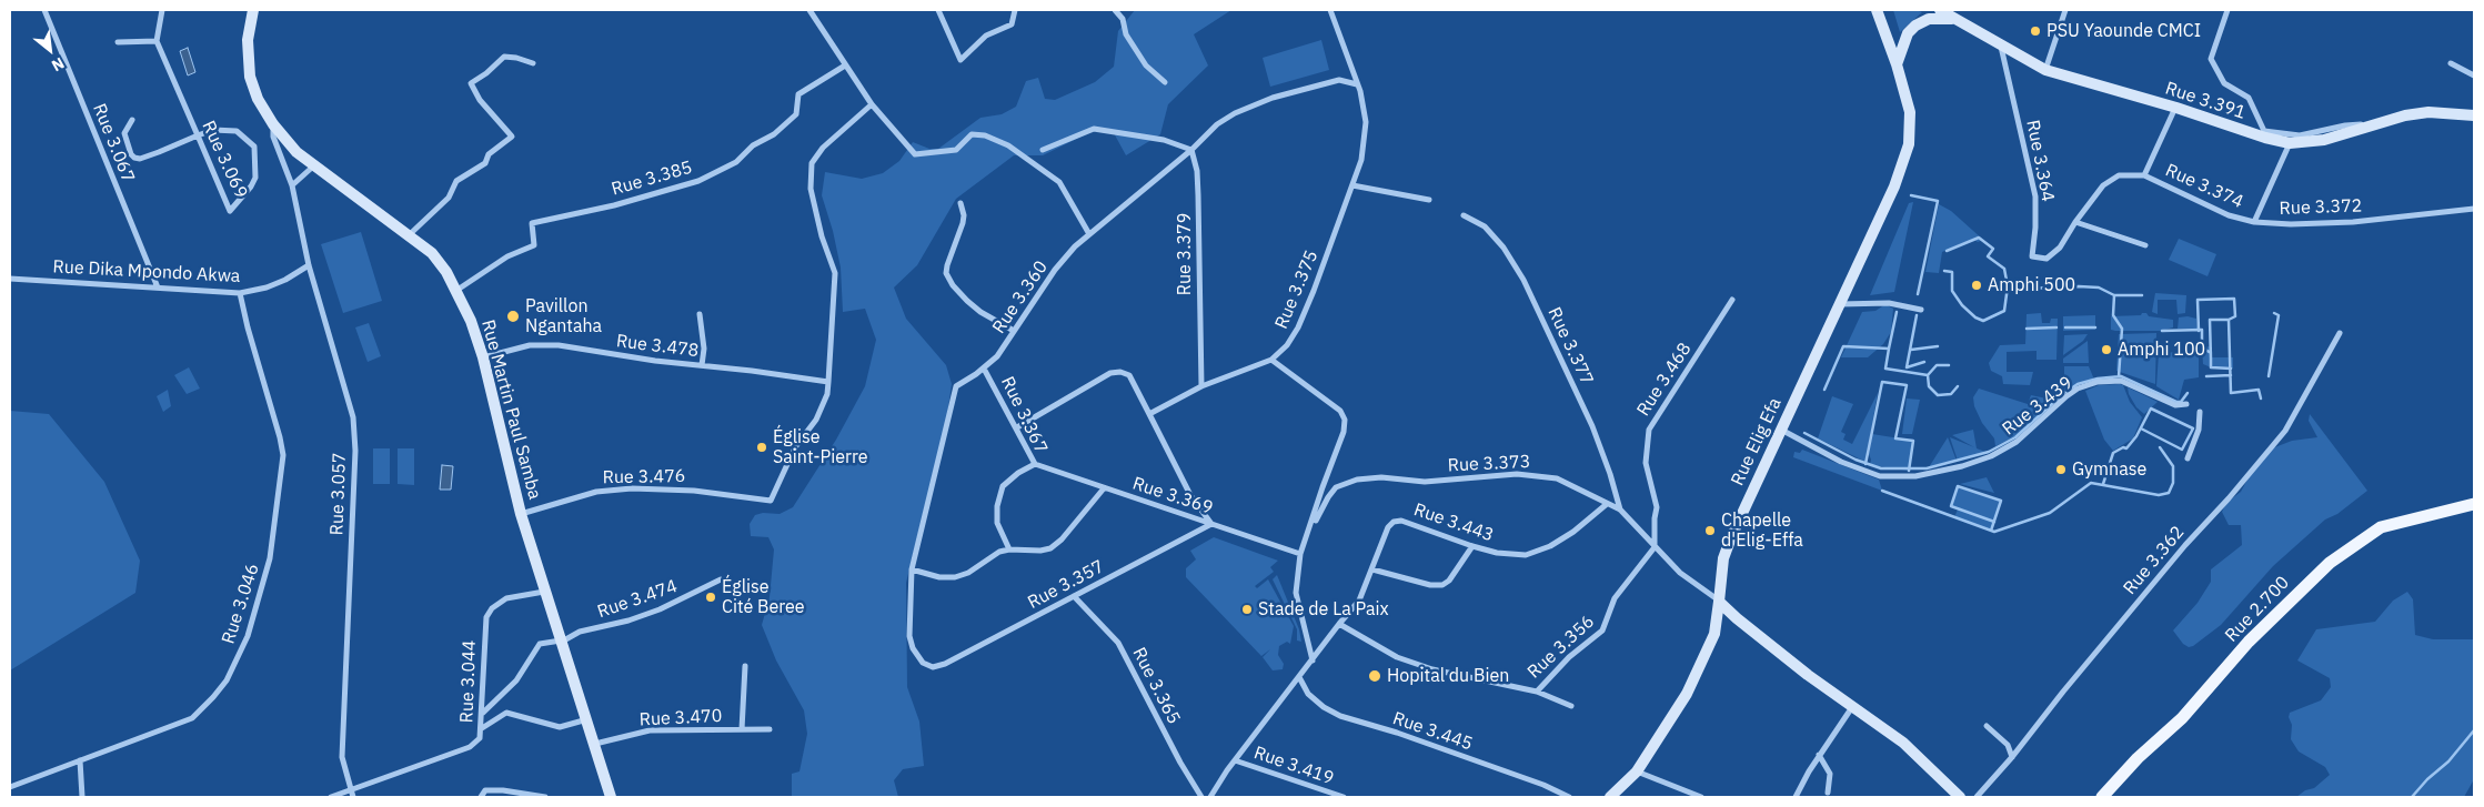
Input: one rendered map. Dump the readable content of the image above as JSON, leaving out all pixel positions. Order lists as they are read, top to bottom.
{
  "streets": {
    "main road": [
      "Rue 3.391",
      "Rue Martin Paul Samba",
      "Rue Elig Efa",
      "Rue 2.700"
    ],
    "street": [
      "Rue 3.067",
      "Rue 3.069",
      "Rue 3.364",
      "Rue 3.385",
      "Rue 3.374",
      "Rue 3.372",
      "Rue 3.379",
      "Rue Dika Mpondo Akwa",
      "Rue 3.375",
      "Rue 3.360",
      "Rue 3.478",
      "Rue 3.377",
      "Rue 3.468",
      "Rue 3.439",
      "Rue 3.367",
      "Rue 3.373",
      "Rue 3.476",
      "Rue 3.057",
      "Rue 3.369",
      "Rue 3.443",
      "Rue 3.362",
      "Rue 3.357",
      "Rue 3.474",
      "Rue 3.046",
      "Rue 3.356",
      "Rue 3.044",
      "Rue 3.365",
      "Rue 3.470",
      "Rue 3.445",
      "Rue 3.419"
    ]
  },
  "crossings": [
    ["Rue 3.391", "Rue 3.364"],
    ["Rue 3.391", "Rue 3.374"],
    ["Rue 3.391", "Rue 3.372"],
    ["Rue 3.067", "Rue 3.069"],
    ["Rue 3.067", "Rue Dika Mpondo Akwa"],
    ["Rue 3.364", "Rue 3.374"],
    ["Rue 3.385", "Rue Martin Paul Samba"],
    ["Rue 3.374", "Rue 3.372"],
    ["Rue 3.379", "Rue 3.360"],
    ["Rue Dika Mpondo Akwa", "Rue 3.057"],
    ["Rue Dika Mpondo Akwa", "Rue 3.046"],
    ["Rue 3.375", "Rue 3.360"],
    ["Rue 3.360", "Rue 3.367"],
    ["Rue 3.360", "Rue 3.357"],
    ["Rue 3.478", "Rue Martin Paul Samba"],
    ["Rue 3.478", "Rue 3.476"],
    ["Rue 3.377", "Rue 3.373"],
    ["Rue 3.468", "Rue 3.373"],
    ["Rue 3.468", "Rue 3.356"],
    ["Rue 3.439", "Rue Elig Efa"],
    ["Rue Martin Paul Samba", "Rue 3.476"],
    ["Rue Martin Paul Samba", "Rue 3.057"],
    ["Rue Martin Paul Samba", "Rue 3.474"],
    ["Rue Martin Paul Samba", "Rue 3.044"],
    ["Rue Martin Paul Samba", "Rue 3.470"],
    ["Rue 3.367", "Rue 3.369"],
    ["Rue Elig Efa", "Rue 3.373"],
    ["Rue 3.373", "Rue 3.443"],
    ["Rue 3.373", "Rue 3.356"],
    ["Rue 3.057", "Rue 3.044"],
    ["Rue 3.369", "Rue 3.357"],
    ["Rue 3.443", "Rue 3.356"],
    ["Rue 3.357", "Rue 3.365"],
    ["Rue 3.474", "Rue 3.044"]
  ],
  "places": [
    "PSU Yaounde CMCI",
    "Amphi 500",
    "Pavillon Ngantaha",
    "Amphi 100",
    "Église Saint-Pierre",
    "Gymnase",
    "Chapelle d'Elig-Effa",
    "Église Cité Beree",
    "Stade de La Paix",
    "Hopital du Bien"
  ],
  "north": "bottom right"
}
